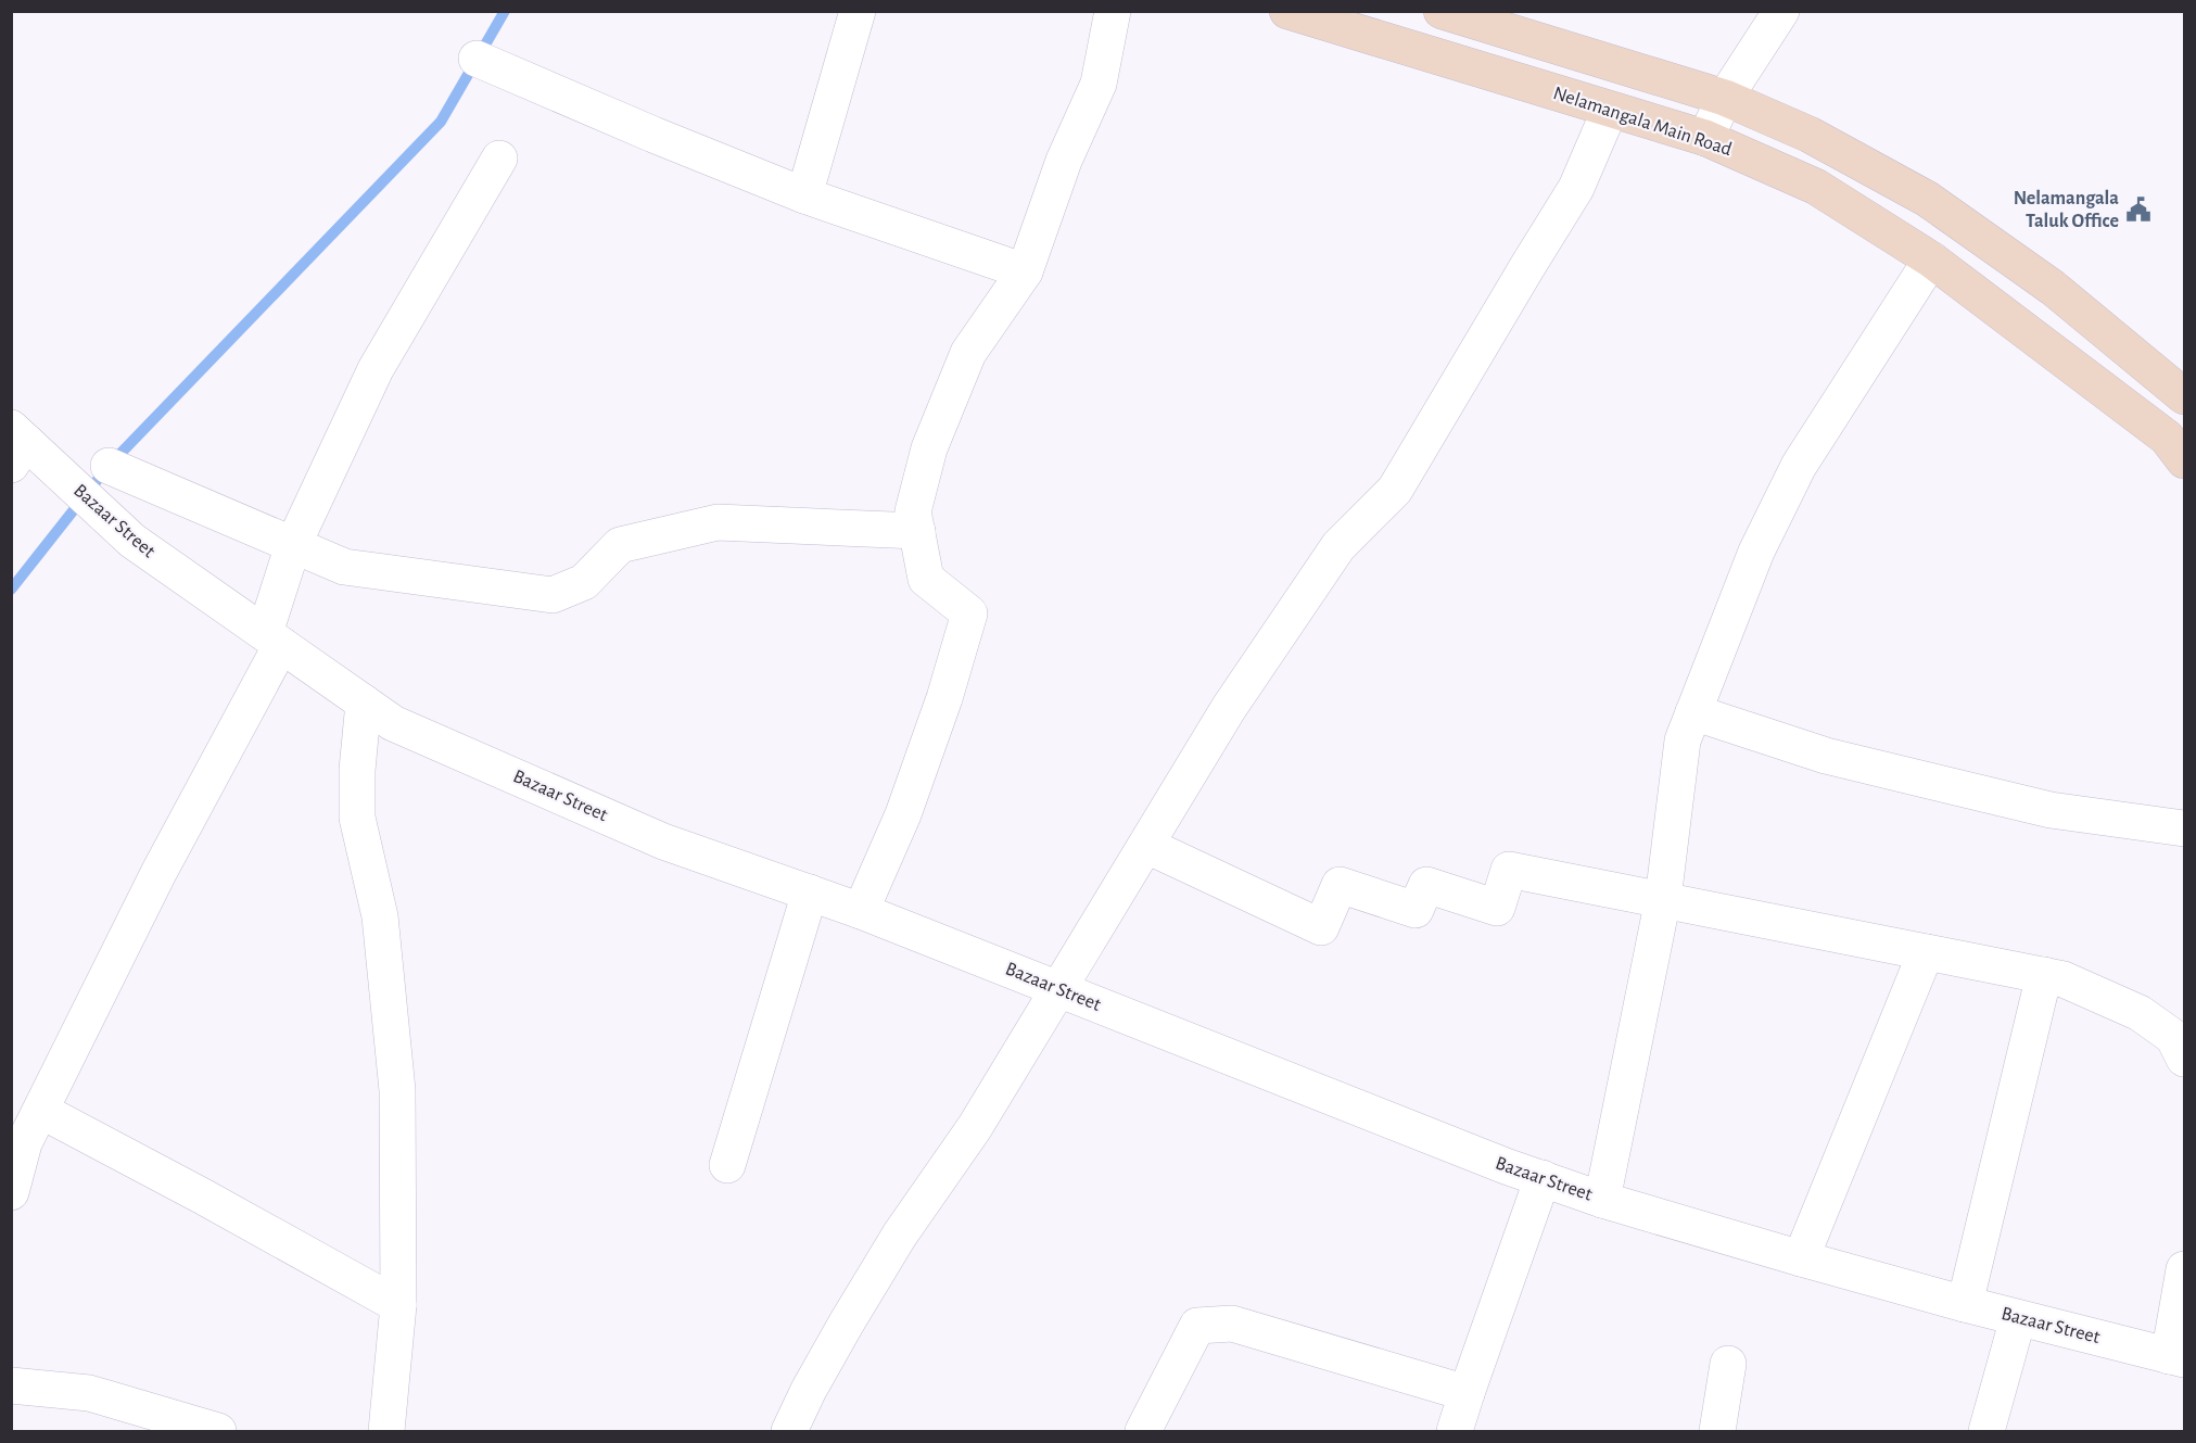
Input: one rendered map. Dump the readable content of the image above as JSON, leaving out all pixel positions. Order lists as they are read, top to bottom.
{
  "streets": {
    "main road": ["Nelamangala Main Road"],
    "street": ["Bazaar Street"]
  },
  "places": {
    "public building": ["Nelamangala Taluk Office"]
  }
}
